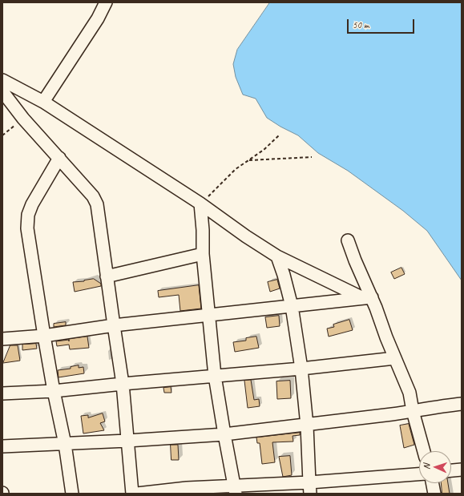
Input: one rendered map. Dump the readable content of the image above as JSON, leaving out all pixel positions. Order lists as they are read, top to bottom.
{
  "scale_bar": "50 m",
  "north": "left"
}
